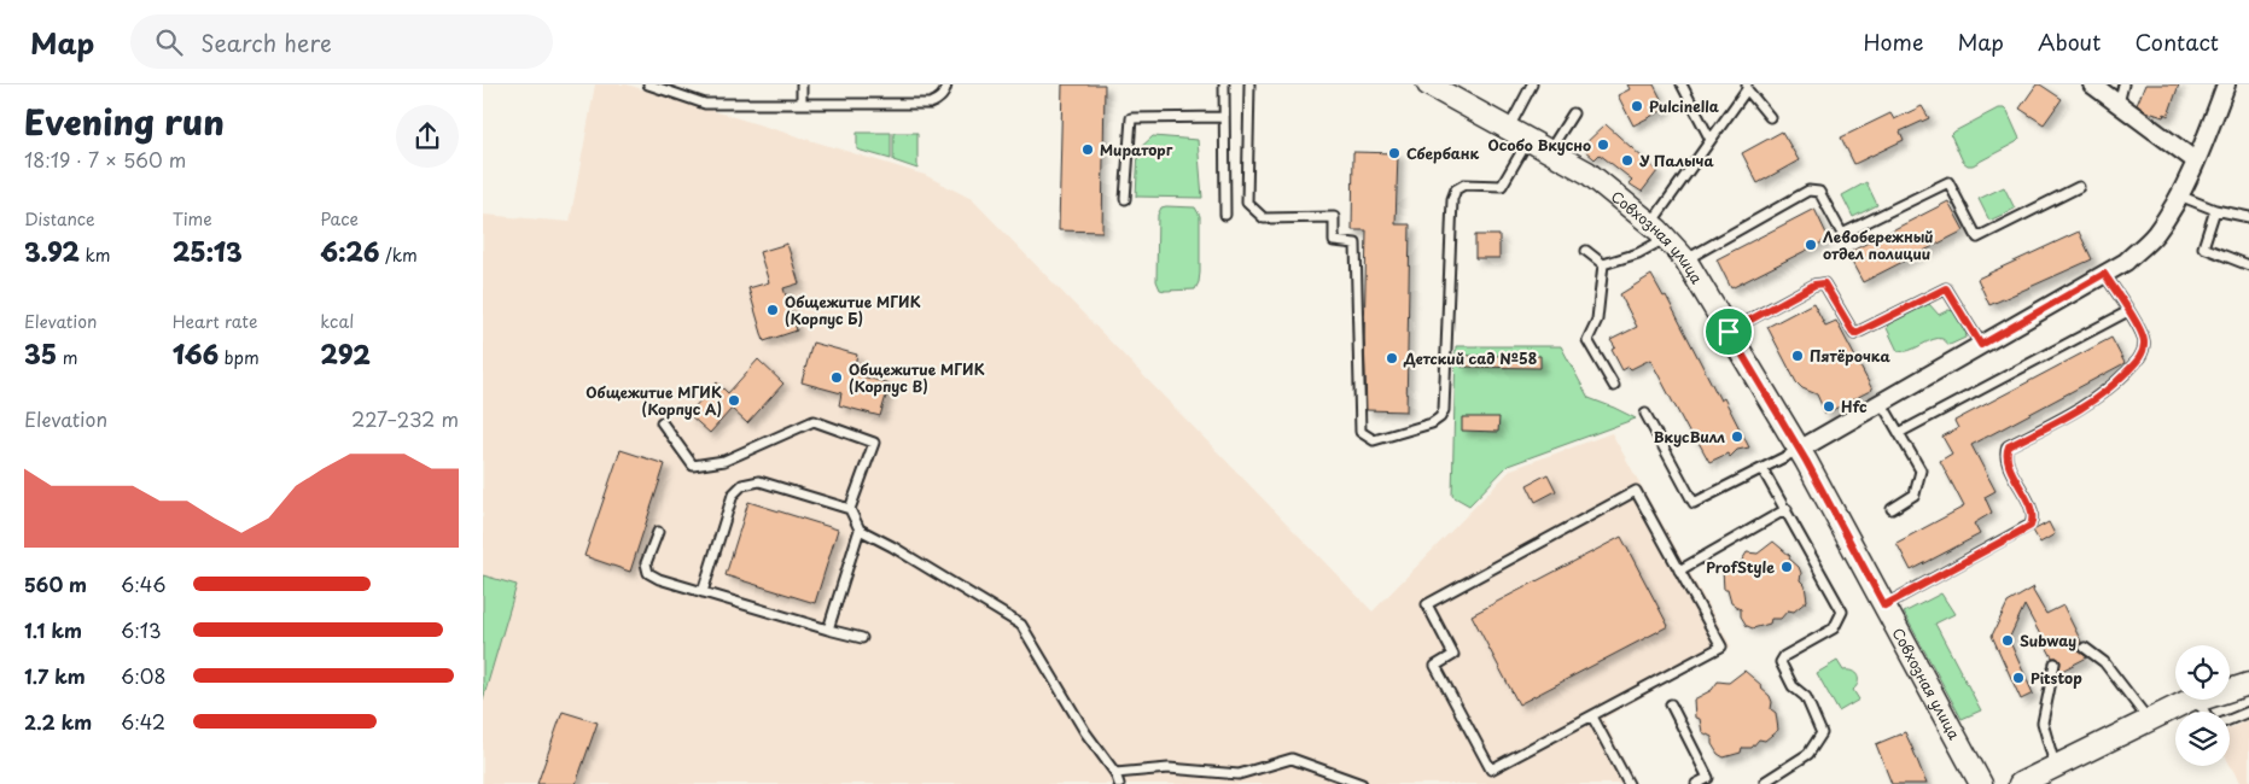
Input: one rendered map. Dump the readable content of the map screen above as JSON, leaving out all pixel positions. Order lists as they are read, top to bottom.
{
  "streets": {
    "street": ["Совхозная улица"]
  },
  "places": [
    "Pulcinella",
    "Особо Вкусно",
    "Мираторг",
    "Сбербанк",
    "У Палыча",
    "Левобережный отдел полиции",
    "Общежитие МГИК (Корпус Б)",
    "Пятёрочка",
    "Детский сад №58",
    "Общежитие МГИК (Корпус В)",
    "Общежитие МГИК (Корпус А)",
    "Hfc",
    "ВкусВилл",
    "ProfStyle",
    "Subway",
    "Pitstop"
  ],
  "page": {
    "header": "Map",
    "search": "Search here",
    "nav": [
      "Home",
      "Map",
      "About",
      "Contact"
    ],
    "heading": ["Evening run", "18:19 · 7 × 560 m"],
    "stats": [
      ["Distance", "3.92 km"],
      ["Time", "25:13"],
      ["Pace", "6:26 /km"],
      ["Elevation", "35 m"],
      ["Heart rate", "166 bpm"],
      ["kcal", "292"]
    ],
    "chart": ["Elevation", "227–232 m"],
    "list": [
      {
        "name": "560 m",
        "note": "6:46"
      },
      {
        "name": "1.1 km",
        "note": "6:13"
      },
      {
        "name": "1.7 km",
        "note": "6:08"
      },
      {
        "name": "2.2 km",
        "note": "6:42"
      }
    ]
  }
}
